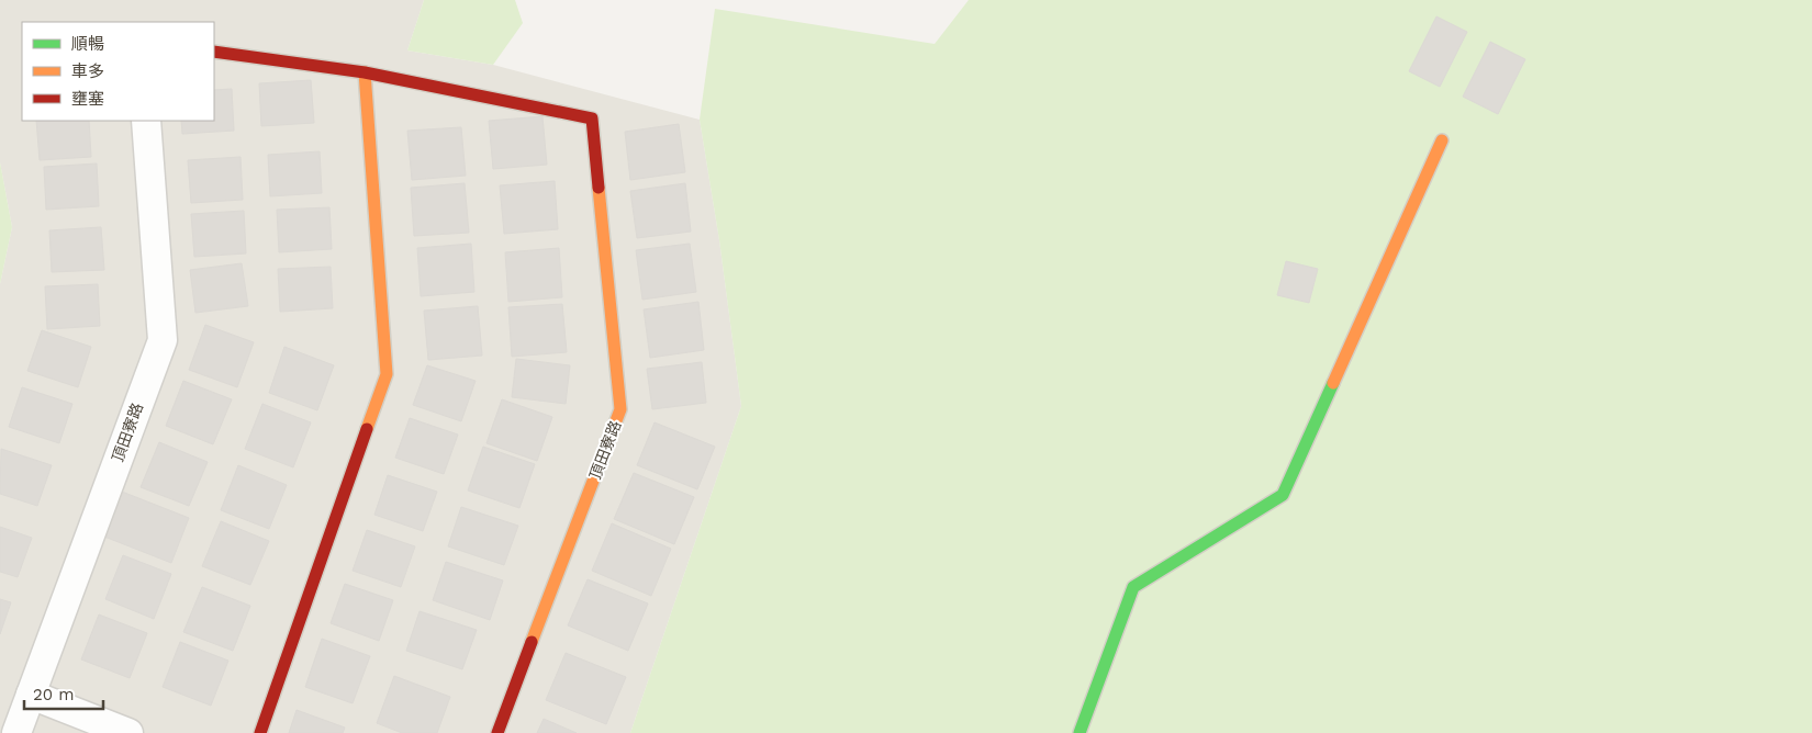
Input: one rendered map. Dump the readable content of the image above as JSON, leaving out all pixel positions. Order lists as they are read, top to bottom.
{
  "streets": {
    "street": ["頂田寮路"]
  },
  "legend": ["順暢", "車多", "壅塞"],
  "scale_bar": "20 m"
}
